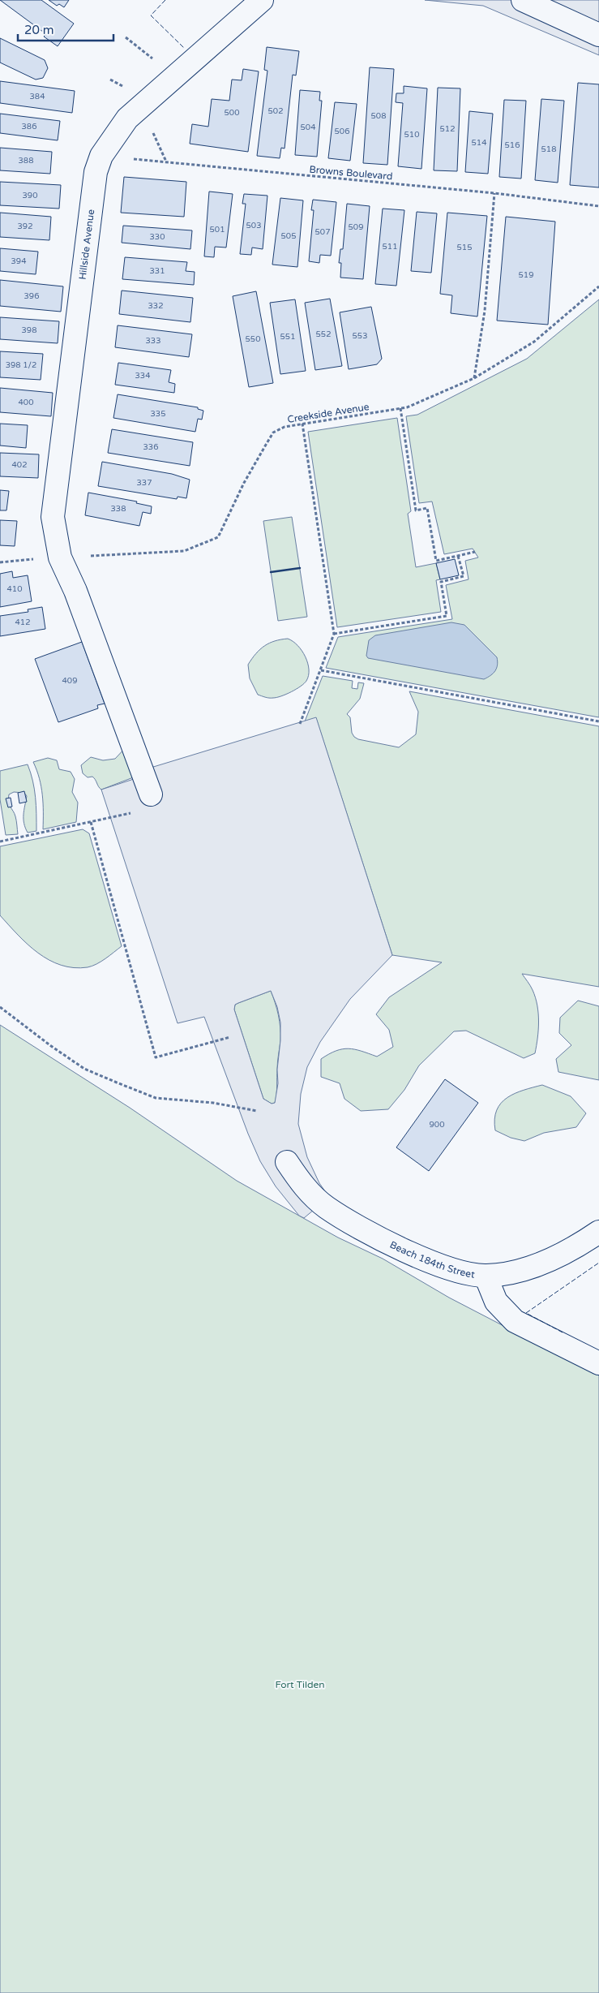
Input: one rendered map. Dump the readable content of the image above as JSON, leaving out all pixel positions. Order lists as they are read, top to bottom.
{
  "streets": {
    "street": ["Hillside Avenue", "Beach 184th Street"],
    "path": ["Browns Boulevard", "Creekside Avenue"]
  },
  "crossings": [
    ["Browns Boulevard", "Hillside Avenue"],
    ["Hillside Avenue", "Creekside Avenue"]
  ],
  "parks": ["Fort Tilden"],
  "house_numbers": [
    "384",
    "502",
    "500",
    "508",
    "386",
    "504",
    "512",
    "506",
    "510",
    "514",
    "516",
    "518",
    "388",
    "390",
    "503",
    "392",
    "509",
    "501",
    "507",
    "505",
    "330",
    "511",
    "515",
    "394",
    "331",
    "519",
    "396",
    "332",
    "398",
    "552",
    "553",
    "551",
    "550",
    "333",
    "398 1/2",
    "334",
    "400",
    "335",
    "336",
    "402",
    "337",
    "338",
    "410",
    "412",
    "409",
    "900"
  ],
  "scale_bar": "20 m"
}
